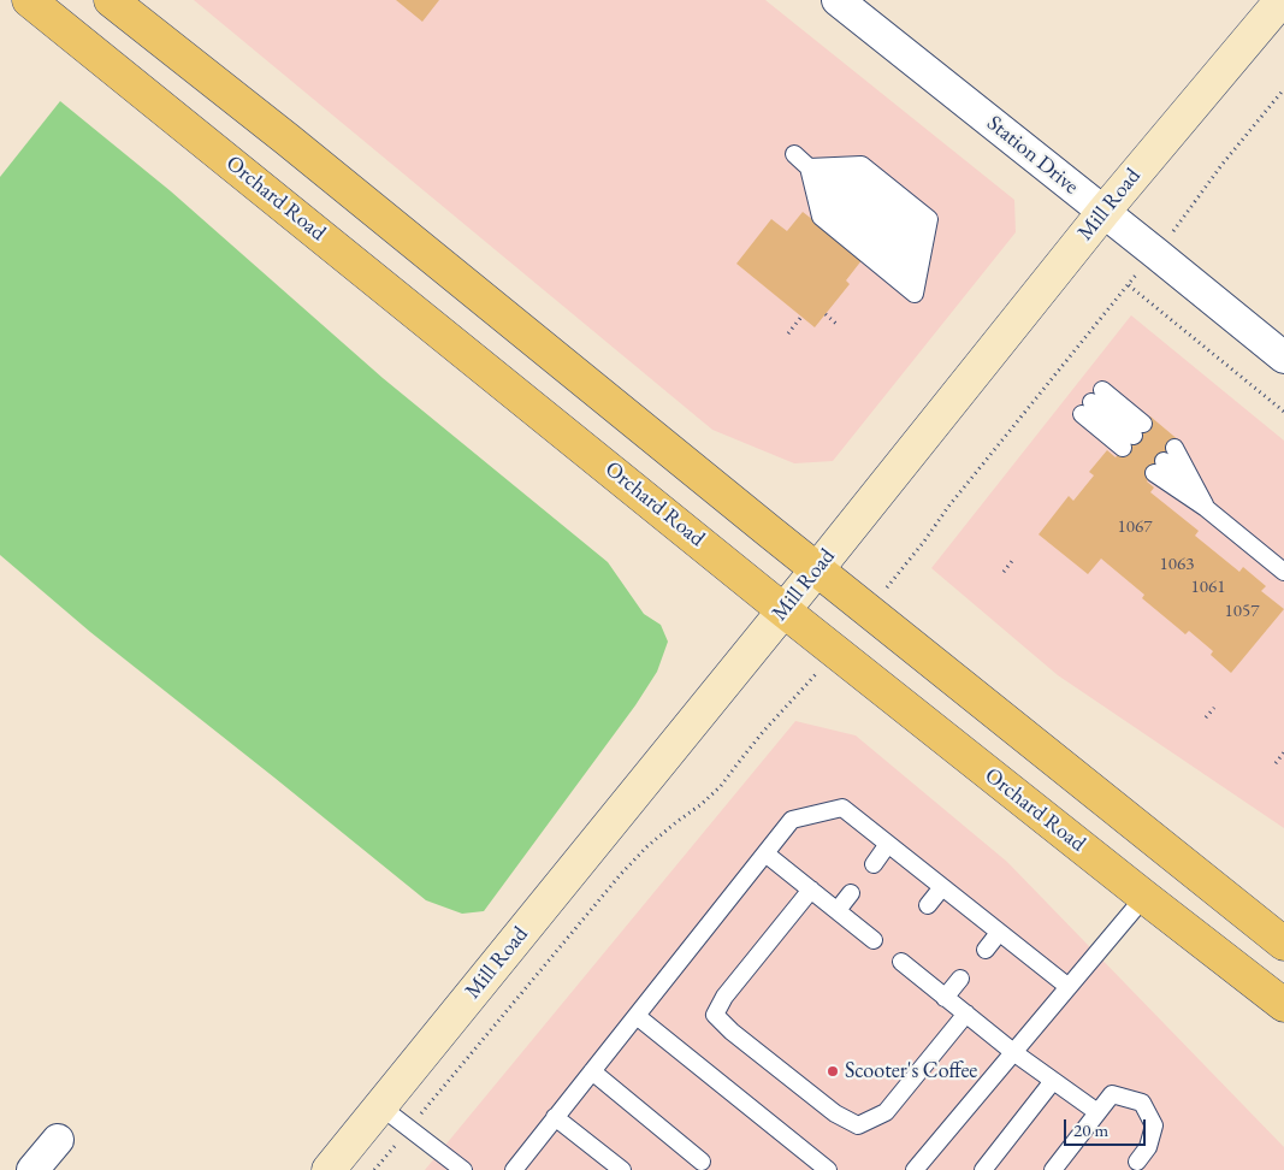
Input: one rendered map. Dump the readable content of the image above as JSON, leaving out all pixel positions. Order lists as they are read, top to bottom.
{
  "streets": {
    "main road": ["Orchard Road"],
    "street": ["Station Drive", "Mill Road"]
  },
  "crossings": [
    ["Station Drive", "Mill Road"],
    ["Orchard Road", "Mill Road"]
  ],
  "places": ["Scooter's Coffee"],
  "house_numbers": [
    "1067",
    "1063",
    "1061",
    "1057"
  ],
  "scale_bar": "20 m"
}
